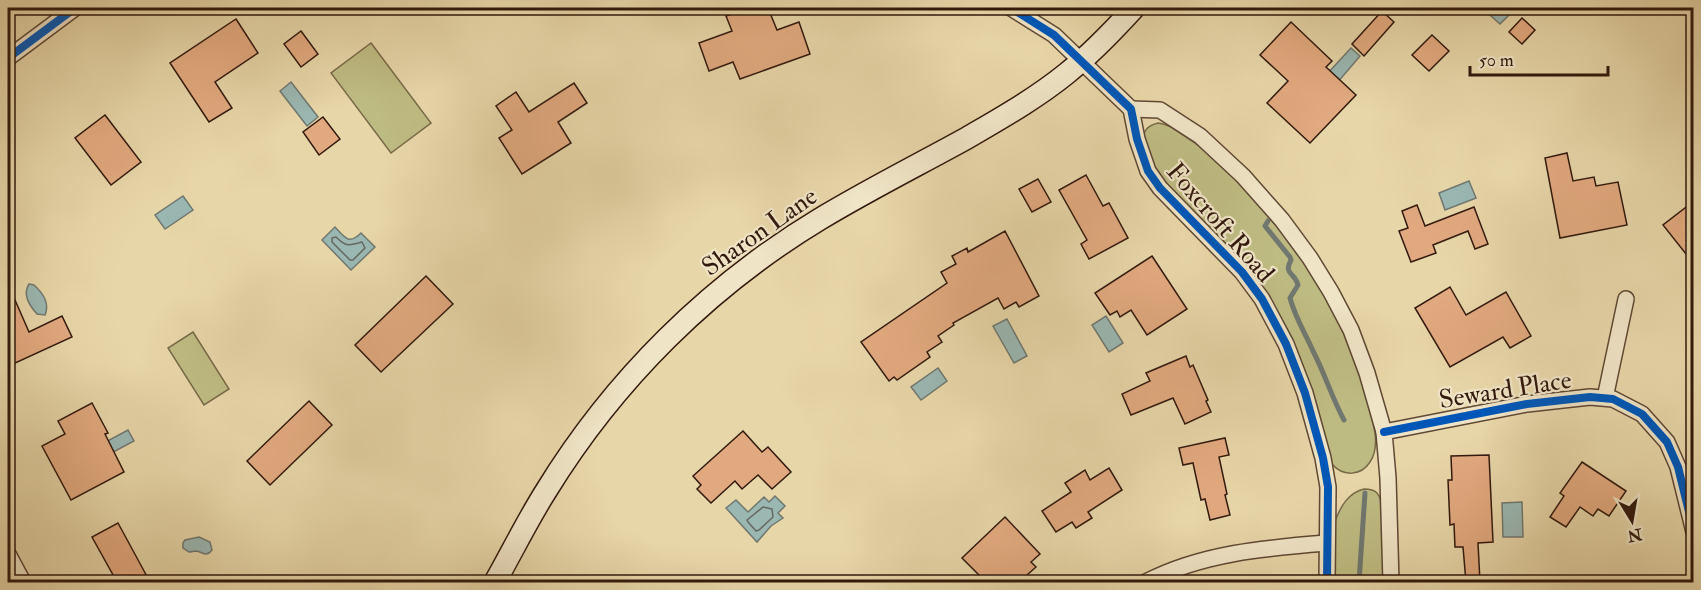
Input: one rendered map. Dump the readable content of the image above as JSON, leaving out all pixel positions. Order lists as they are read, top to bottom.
{
  "streets": {
    "main road": ["Sharon Lane"],
    "street": ["Foxcroft Road", "Seward Place"]
  },
  "crossings": [
    ["Foxcroft Road", "Seward Place"]
  ],
  "scale_bar": "50 m",
  "north": "bottom"
}
